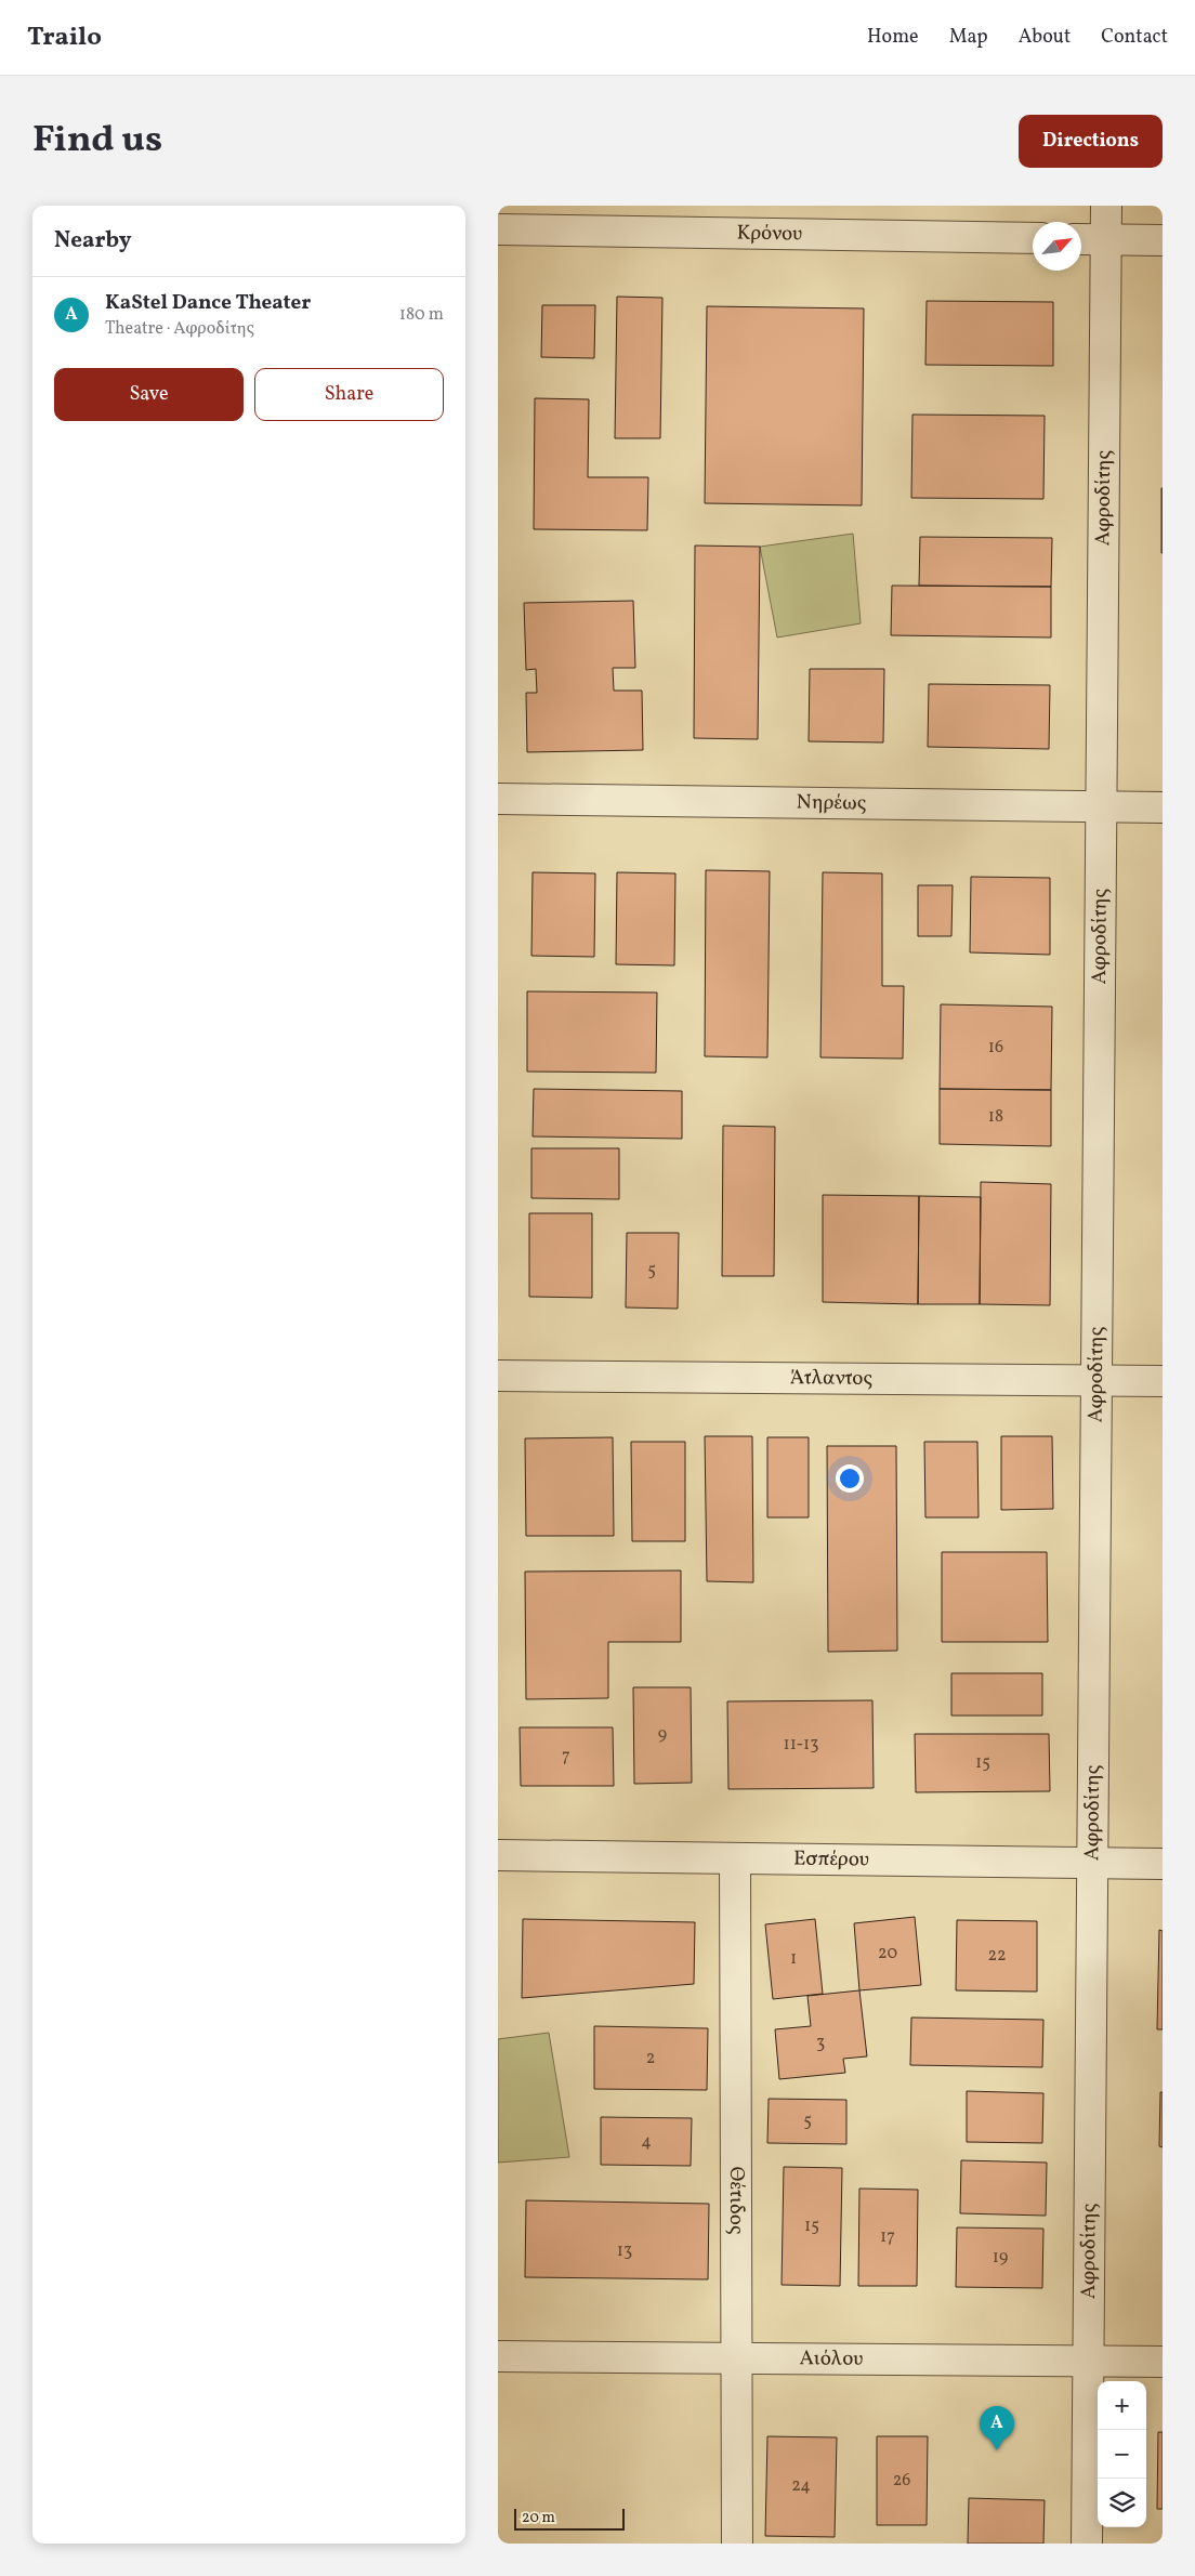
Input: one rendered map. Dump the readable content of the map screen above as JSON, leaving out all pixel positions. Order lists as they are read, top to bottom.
{
  "streets": {
    "street": [
      "Κρόνου",
      "Αφροδίτης",
      "Νηρέως",
      "Άτλαντος",
      "Εσπέρου",
      "Θέτιδος",
      "Αιόλου"
    ]
  },
  "crossings": [
    ["Αφροδίτης", "Νηρέως"],
    ["Αφροδίτης", "Άτλαντος"],
    ["Αφροδίτης", "Εσπέρου"],
    ["Αφροδίτης", "Αιόλου"],
    ["Εσπέρου", "Θέτιδος"],
    ["Θέτιδος", "Αιόλου"]
  ],
  "house_numbers": [
    "16",
    "18",
    "5",
    "9",
    "11-13",
    "7",
    "15",
    "20",
    "22",
    "1",
    "3",
    "2",
    "5",
    "4",
    "15",
    "17",
    "13",
    "19",
    "26",
    "24"
  ],
  "scale_bar": "20 m",
  "north": "top right",
  "page": {
    "header": "Trailo",
    "nav": [
      "Home",
      "Map",
      "About",
      "Contact"
    ],
    "title": "Find us",
    "buttons": [
      "Directions",
      ["Save", "Share"]
    ],
    "heading": "Nearby",
    "list": [
      {
        "mark": "A",
        "name": "KaStel Dance Theater",
        "note": "Theatre · Αφροδίτης",
        "value": "180 m"
      }
    ],
    "map_buttons": ["+", "−"],
    "pins": "A",
    "scale": "20 m"
  }
}
